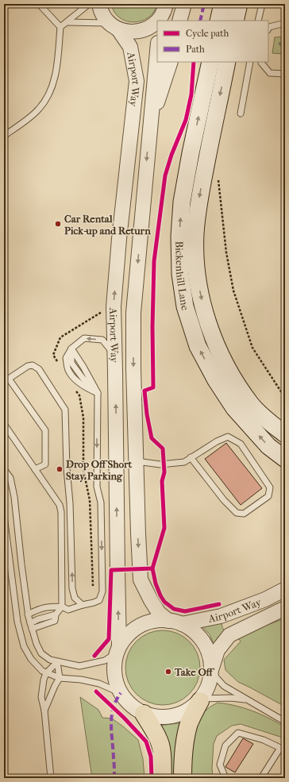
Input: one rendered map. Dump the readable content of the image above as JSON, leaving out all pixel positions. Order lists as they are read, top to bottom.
{
  "streets": {
    "main road": ["Bickenhill Lane"],
    "street": ["Airport Way"]
  },
  "places": ["Car Rental Pick-up and Return", "Drop Off Short Stay Parking", "Take Off"],
  "legend": ["Cycle path", "Path"]
}
